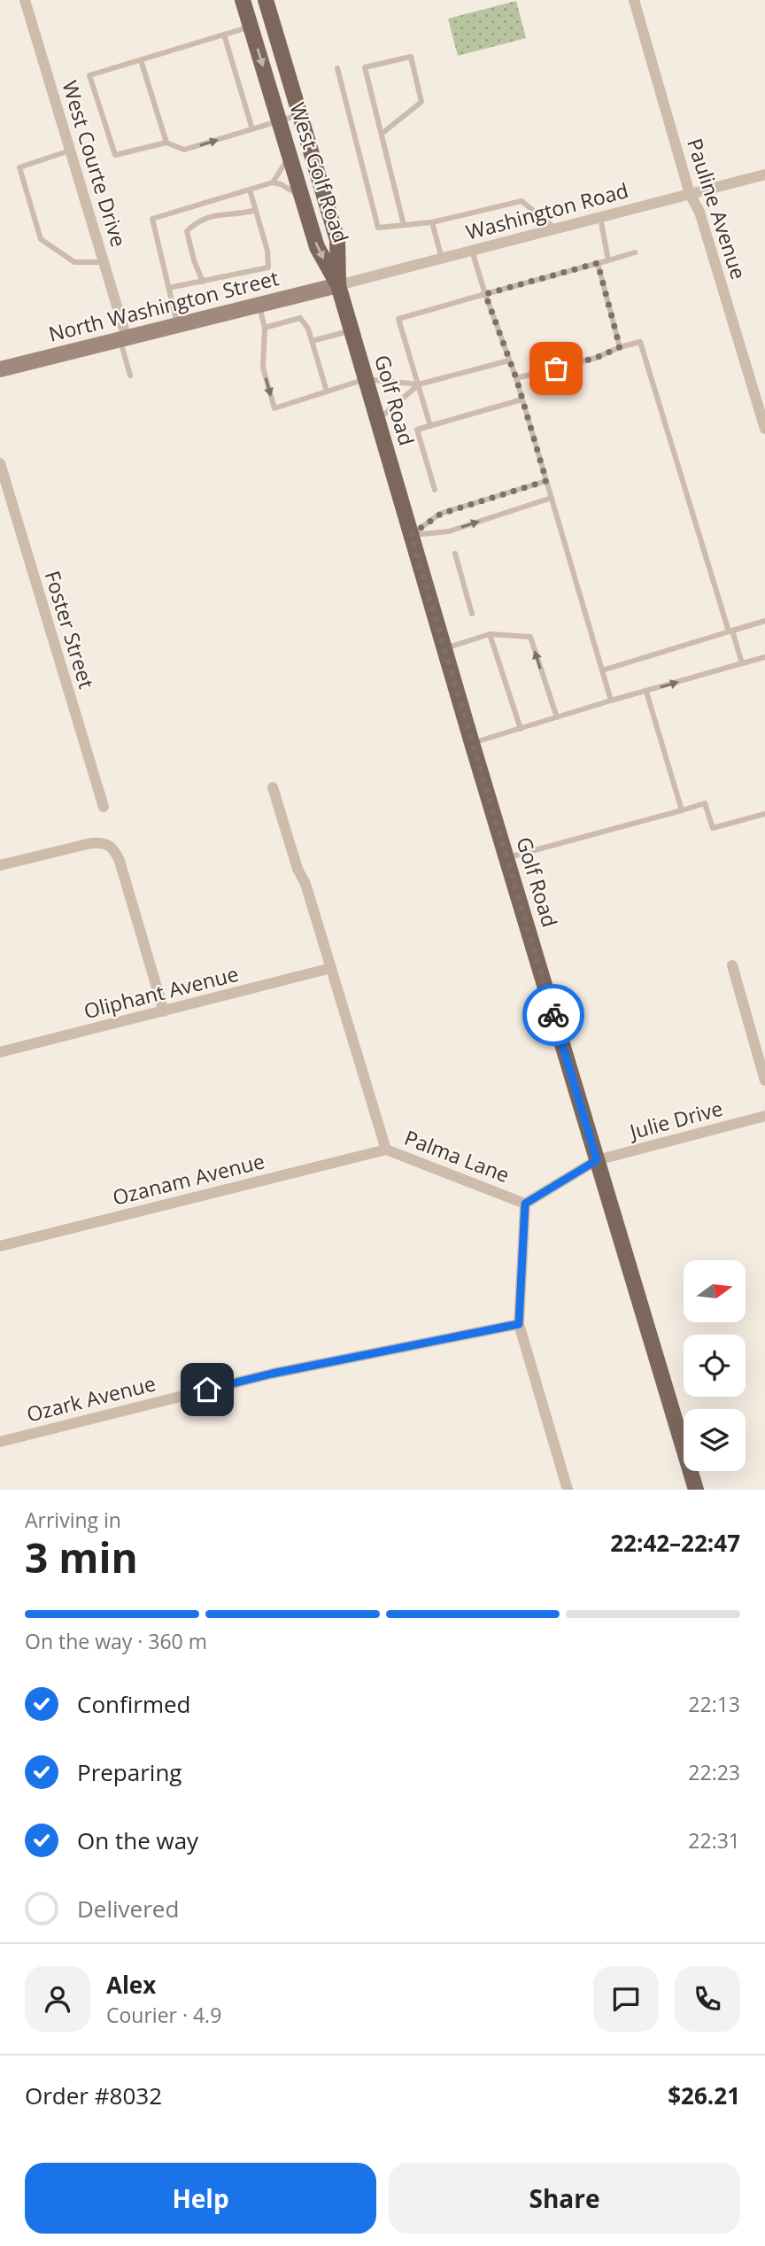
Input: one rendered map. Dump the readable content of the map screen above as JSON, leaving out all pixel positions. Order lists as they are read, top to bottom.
{
  "streets": {
    "main road": ["West Golf Road", "Golf Road"],
    "street": [
      "West Courte Drive",
      "Pauline Avenue",
      "Washington Road",
      "North Washington Street",
      "Foster Street",
      "Oliphant Avenue",
      "Julie Drive",
      "Palma Lane",
      "Ozanam Avenue",
      "Ozark Avenue"
    ]
  },
  "crossings": [
    ["West Courte Drive", "North Washington Street"],
    ["West Golf Road", "Washington Road"],
    ["West Golf Road", "North Washington Street"],
    ["West Golf Road", "Golf Road"],
    ["Pauline Avenue", "Washington Road"],
    ["Washington Road", "North Washington Street"],
    ["Washington Road", "Golf Road"],
    ["North Washington Street", "Golf Road"],
    ["Golf Road", "Julie Drive"],
    ["Oliphant Avenue", "Palma Lane"],
    ["Palma Lane", "Ozanam Avenue"],
    ["Palma Lane", "Ozark Avenue"]
  ],
  "north": "right",
  "page": {
    "heading": ["3 min", "Arriving in", "22:42–22:47"],
    "panel": [
      "Alex",
      "Courier · 4.9",
      "Order #8032",
      "$26.21"
    ],
    "bar": "On the way · 360 m",
    "list": [
      ["Confirmed", "22:13"],
      ["Preparing", "22:23"],
      ["On the way", "22:31"],
      "Delivered"
    ],
    "buttons": ["Help", "Share"]
  }
}
